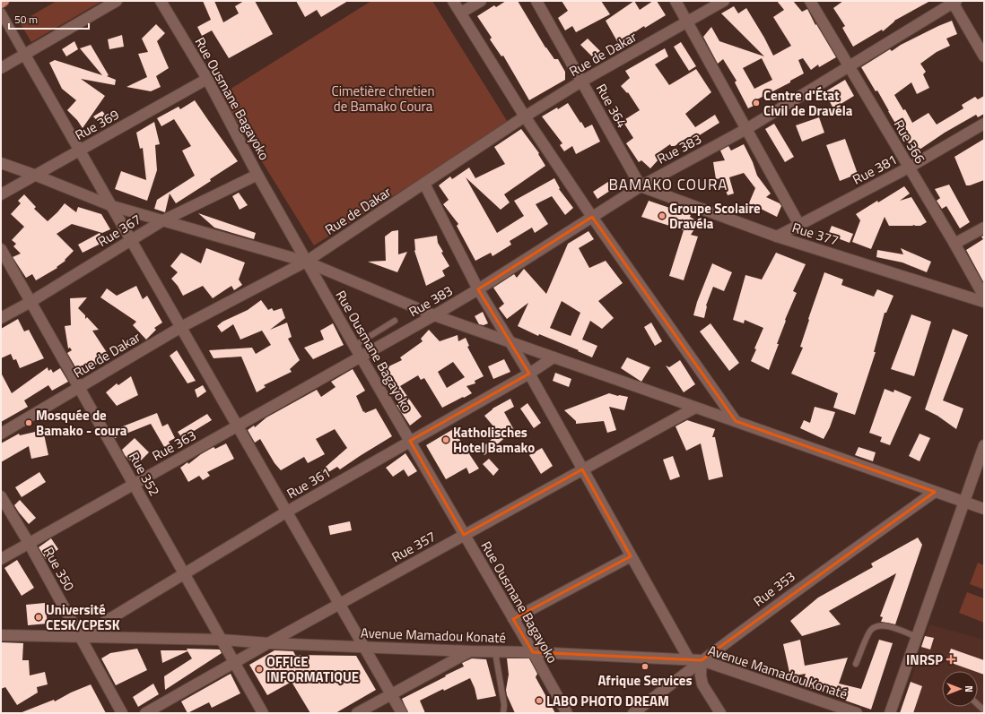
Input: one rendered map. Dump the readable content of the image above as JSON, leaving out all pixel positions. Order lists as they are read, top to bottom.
{
  "streets": {
    "street": [
      "Rue de Dakar",
      "Rue Ousmane Bagayoko",
      "Rue 364",
      "Rue 369",
      "Rue 366",
      "Rue 383",
      "Rue 381",
      "Rue 367",
      "Rue 377",
      "Rue 363",
      "Rue 352",
      "Rue 361",
      "Rue 357",
      "Rue 350",
      "Rue 353",
      "Avenue Mamadou Konaté"
    ]
  },
  "crossings": [
    ["Rue de Dakar", "Rue Ousmane Bagayoko"],
    ["Rue de Dakar", "Rue 364"],
    ["Rue de Dakar", "Rue 352"],
    ["Rue Ousmane Bagayoko", "Rue 369"],
    ["Rue Ousmane Bagayoko", "Rue 383"],
    ["Rue Ousmane Bagayoko", "Rue 367"],
    ["Rue Ousmane Bagayoko", "Rue 363"],
    ["Rue Ousmane Bagayoko", "Rue 361"],
    ["Rue Ousmane Bagayoko", "Rue 357"],
    ["Rue Ousmane Bagayoko", "Avenue Mamadou Konaté"],
    ["Rue 364", "Rue 383"],
    ["Rue 364", "Rue 377"],
    ["Rue 366", "Rue 383"],
    ["Rue 366", "Rue 381"],
    ["Rue 383", "Rue 377"],
    ["Rue 383", "Rue 363"],
    ["Rue 381", "Rue 377"],
    ["Rue 367", "Rue 352"],
    ["Rue 363", "Rue 352"],
    ["Rue 363", "Rue 350"],
    ["Rue 352", "Rue 361"],
    ["Rue 352", "Rue 357"],
    ["Rue 352", "Avenue Mamadou Konaté"],
    ["Rue 361", "Rue 350"],
    ["Rue 361", "Avenue Mamadou Konaté"],
    ["Rue 357", "Avenue Mamadou Konaté"],
    ["Rue 350", "Avenue Mamadou Konaté"],
    ["Rue 353", "Avenue Mamadou Konaté"]
  ],
  "districts": ["BAMAKO COURA"],
  "parks": ["Cimetière chretien de Bamako Coura"],
  "places": {
    "other": [
      "Centre d'État Civil de Dravéla",
      "Groupe Scolaire Dravéla",
      "Mosquée de Bamako - coura",
      "Katholisches Hotel Bamako",
      "Université CESK/CPESK",
      "Afrique Services",
      "OFFICE INFORMATIQUE",
      "LABO PHOTO DREAM"
    ],
    "health": ["INRSP"]
  },
  "scale_bar": "50 m",
  "north": "right"
}
